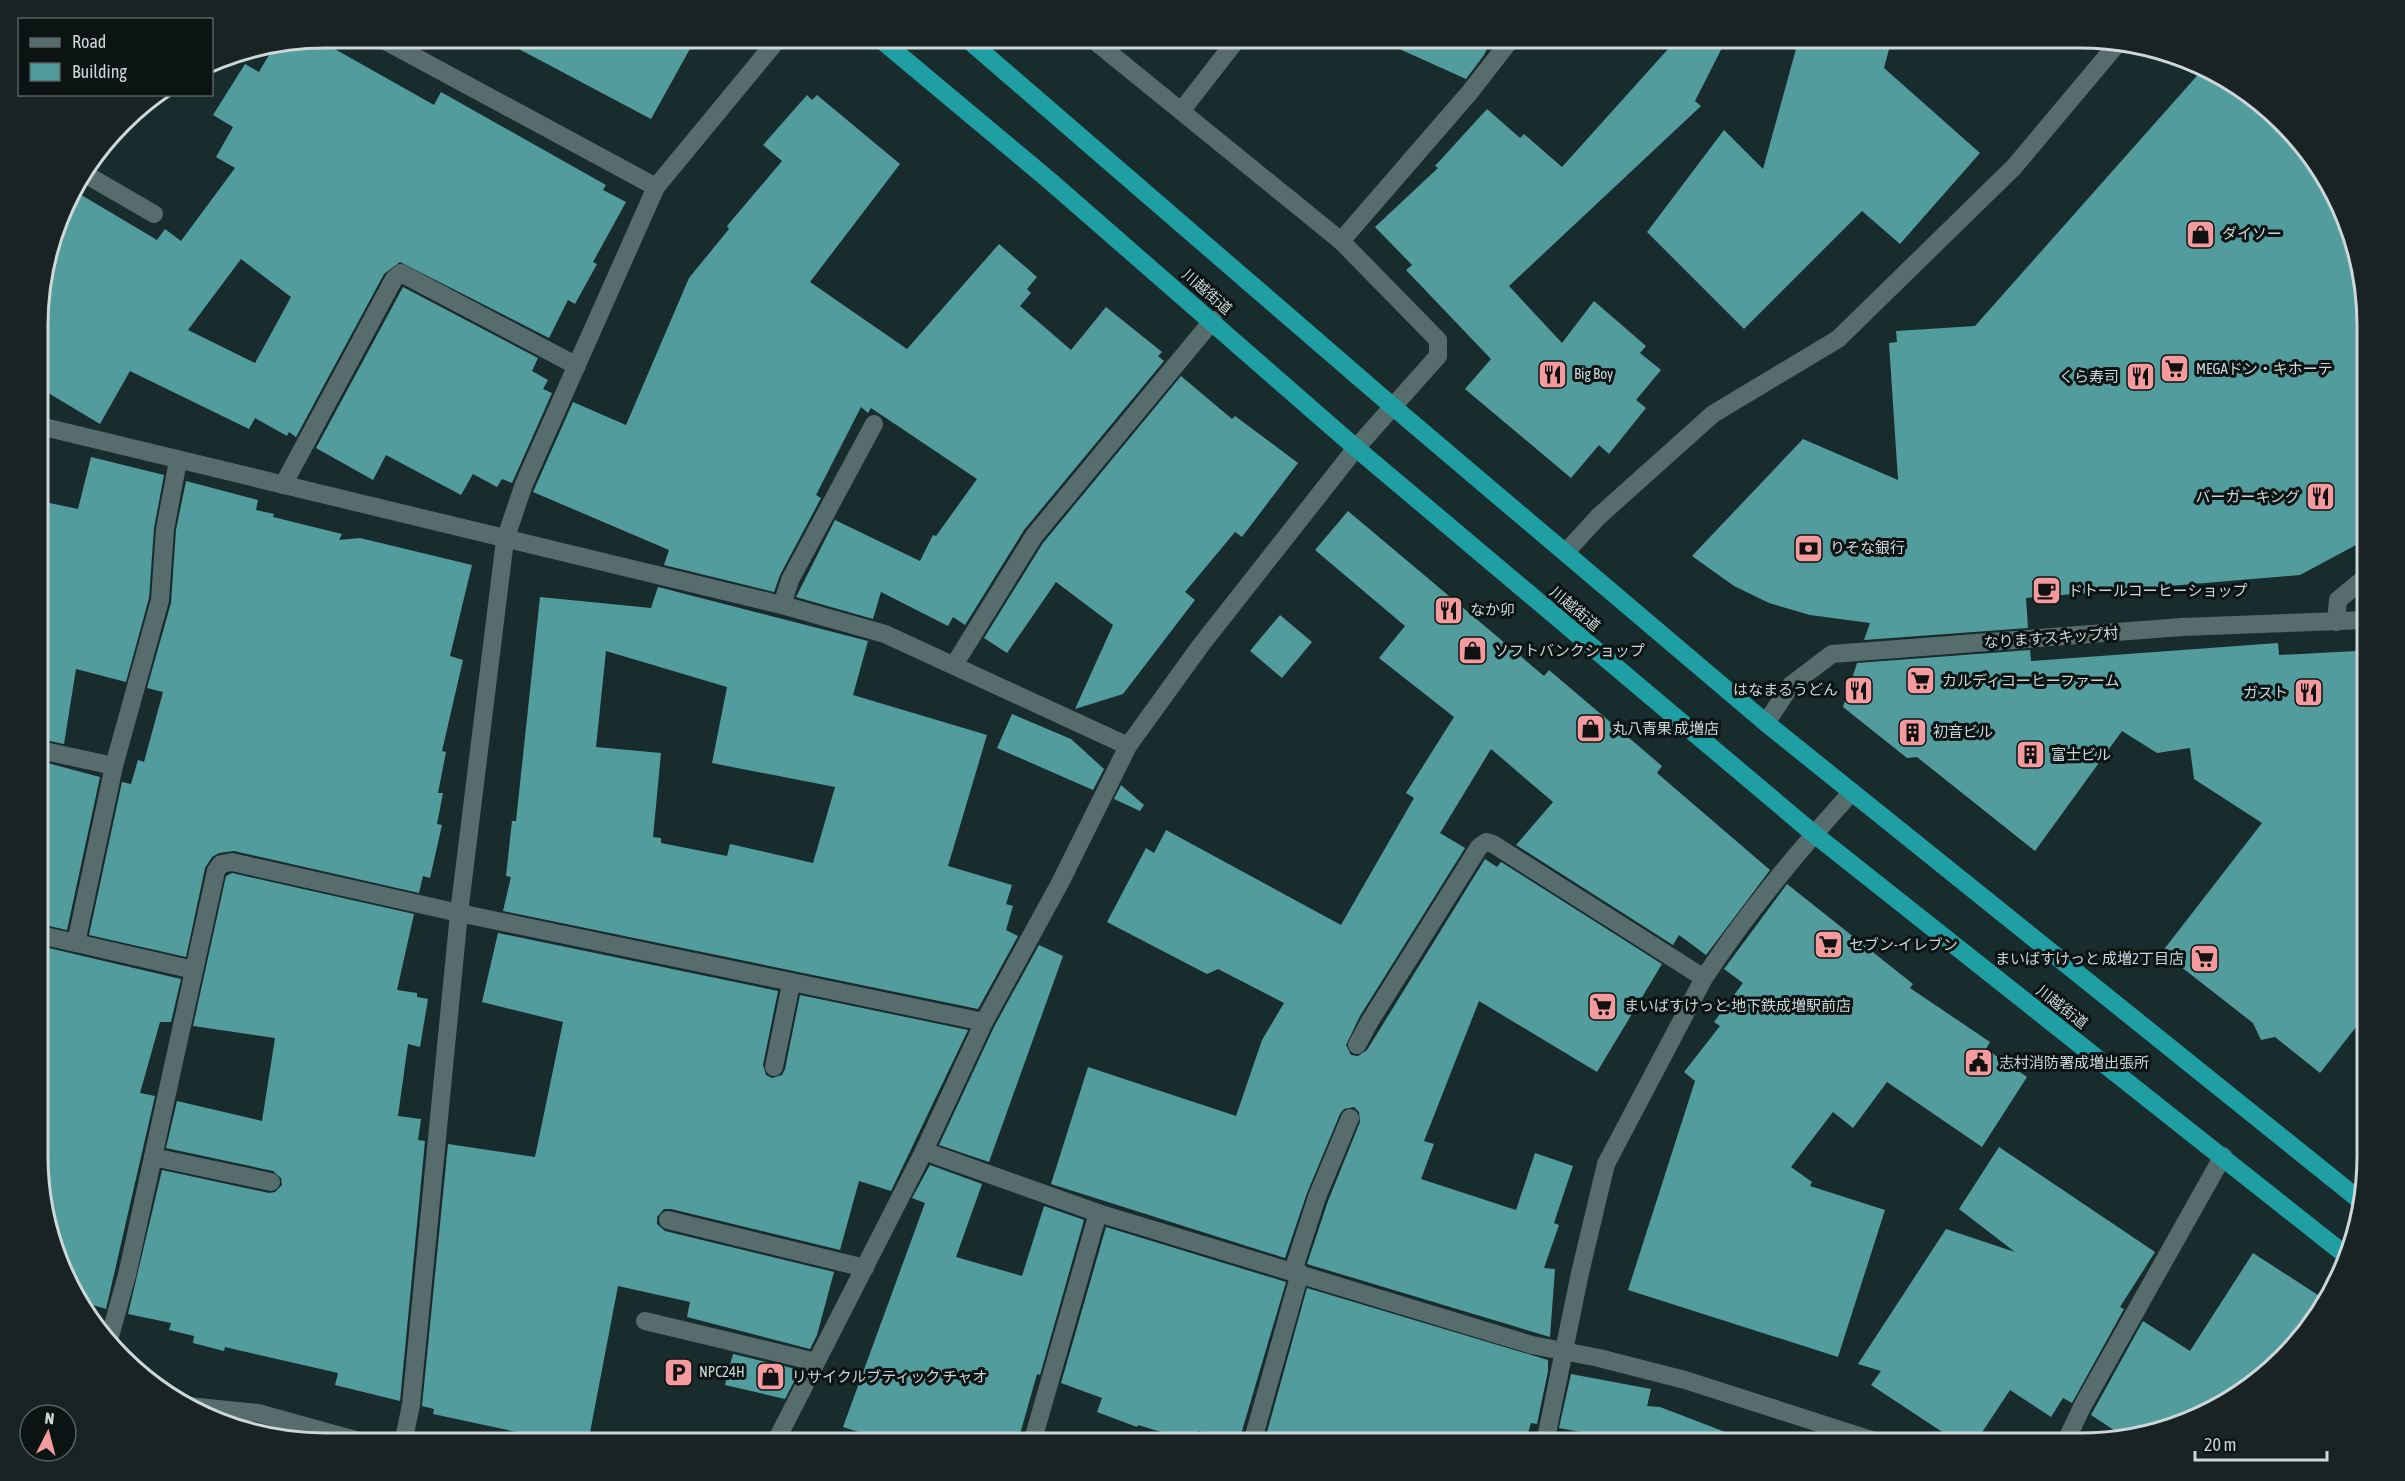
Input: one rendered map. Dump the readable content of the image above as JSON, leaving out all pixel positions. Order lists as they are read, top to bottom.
{
  "streets": {
    "highway": ["川越街道"],
    "street": ["なりますスキップ村"]
  },
  "places": {
    "shop": [
      "ダイソー",
      "ソフトバンクショップ",
      "丸八青果 成増店",
      "リサイクルブティック チャオ"
    ],
    "supermarket": [
      "MEGAドン・キホーテ",
      "カルディコーヒーファーム",
      "セブン-イレブン",
      "まいばすけっと 成増2丁目店",
      "まいばすけっと 地下鉄成増駅前店"
    ],
    "restaurant": [
      "Big Boy",
      "くら寿司",
      "バーガーキング",
      "なか卯",
      "はなまるうどん",
      "ガスト"
    ],
    "bank": ["りそな銀行"],
    "cafe": ["ドトールコーヒーショップ"],
    "building": ["初音ビル", "富士ビル"],
    "public building": ["志村消防署成増出張所"],
    "parking": ["NPC24H"]
  },
  "legend": ["Road", "Building"],
  "scale_bar": "20 m",
  "north": "top"
}
